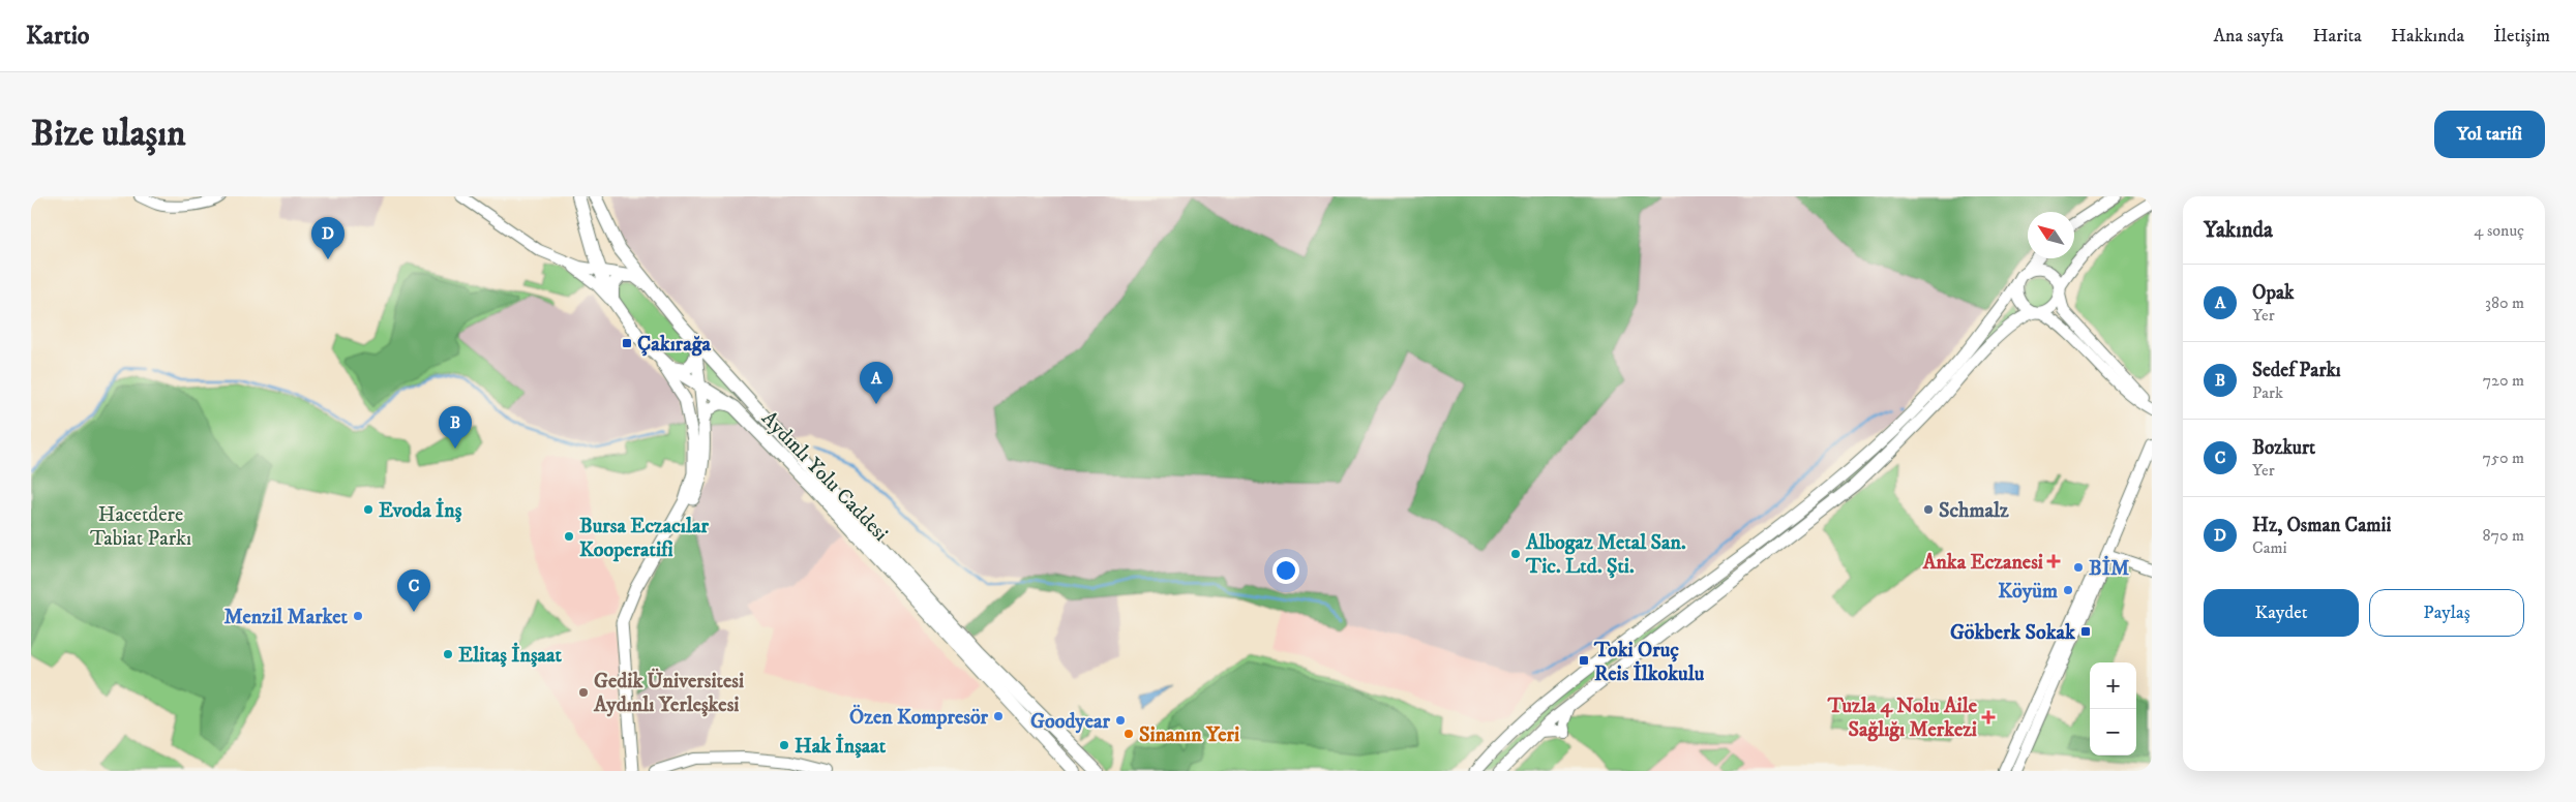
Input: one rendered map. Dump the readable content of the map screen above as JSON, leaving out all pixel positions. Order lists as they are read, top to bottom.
{
  "streets": {
    "main road": ["Aydınlı Yolu Caddesi"]
  },
  "parks": ["Hacetdere Tabiat Parkı"],
  "places": {
    "transit": ["Çakırağa", "Gökberk Sokak", "Toki Oruç Reis İlkokulu"],
    "other": [
      "Evoda İnş",
      "Schmalz",
      "Bursa Eczacılar Kooperatifi",
      "Albogaz Metal San. Tic. Ltd. Şti.",
      "BİM",
      "Köyüm",
      "Menzil Market",
      "Elitaş İnşaat",
      "Gedik Üniversitesi Aydınlı Yerleşkesi",
      "Özen Kompresör",
      "Goodyear",
      "Sinanın Yeri",
      "Hak İnşaat"
    ],
    "health": ["Anka Eczanesi", "Tuzla 4 Nolu Aile Sağlığı Merkezi"]
  },
  "north": "top left",
  "page": {
    "header": "Kartio",
    "nav": [
      "Ana sayfa",
      "Harita",
      "Hakkında",
      "İletişim"
    ],
    "buttons": [
      "Yol tarifi",
      ["Kaydet", "Paylaş"]
    ],
    "title": "Bize ulaşın",
    "heading": ["Yakında", "4 sonuç"],
    "pins": [
      "D",
      "A",
      "B",
      "C"
    ],
    "list": [
      {
        "mark": "A",
        "name": "Opak",
        "note": "Yer",
        "value": "380 m"
      },
      {
        "mark": "B",
        "name": "Sedef Parkı",
        "note": "Park",
        "value": "720 m"
      },
      {
        "mark": "C",
        "name": "Bozkurt",
        "note": "Yer",
        "value": "750 m"
      },
      {
        "mark": "D",
        "name": "Hz, Osman Camii",
        "note": "Cami",
        "value": "870 m"
      }
    ],
    "map_buttons": ["+", "−"]
  }
}
